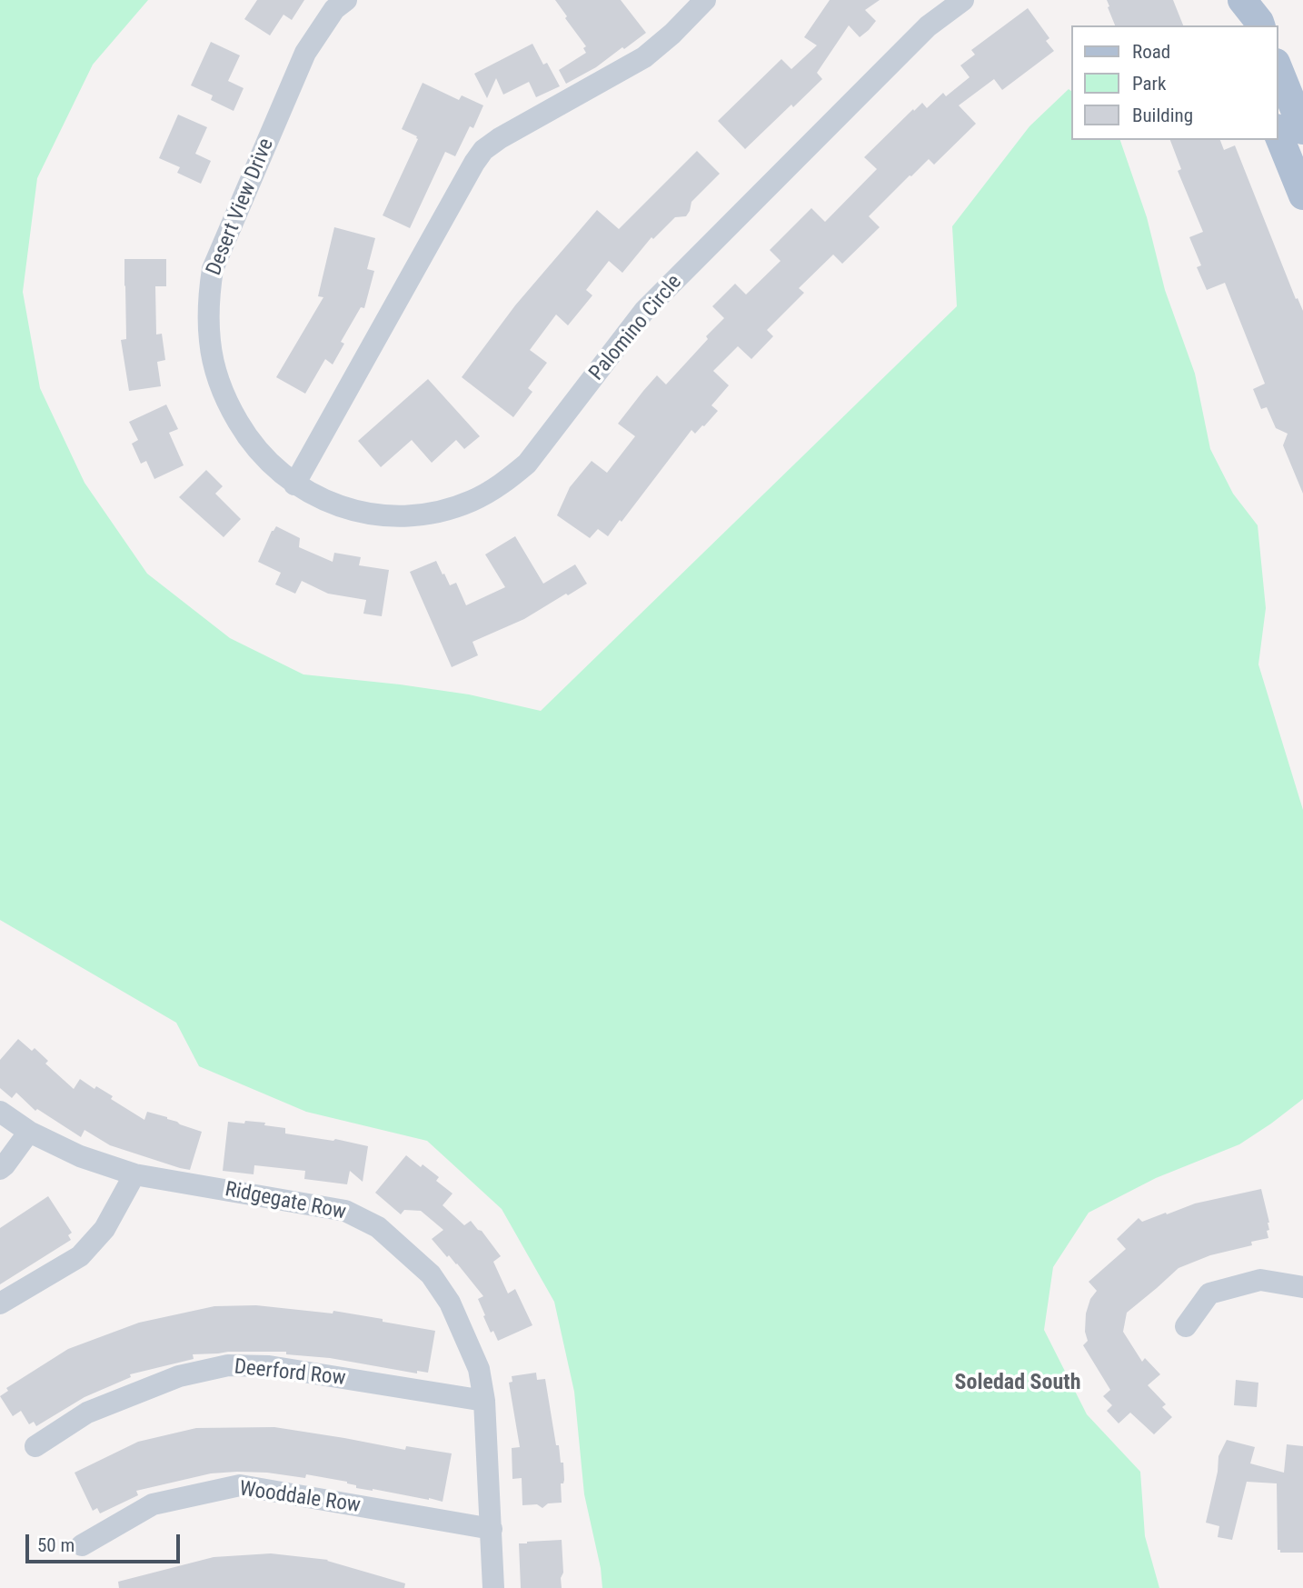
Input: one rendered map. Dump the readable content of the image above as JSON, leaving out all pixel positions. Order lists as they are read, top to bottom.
{
  "streets": {
    "street": [
      "Desert View Drive",
      "Palomino Circle",
      "Ridgegate Row",
      "Deerford Row",
      "Wooddale Row"
    ]
  },
  "crossings": [
    ["Desert View Drive", "Palomino Circle"],
    ["Ridgegate Row", "Deerford Row"],
    ["Ridgegate Row", "Wooddale Row"]
  ],
  "districts": ["Soledad South"],
  "legend": ["Road", "Park", "Building"],
  "scale_bar": "50 m"
}
